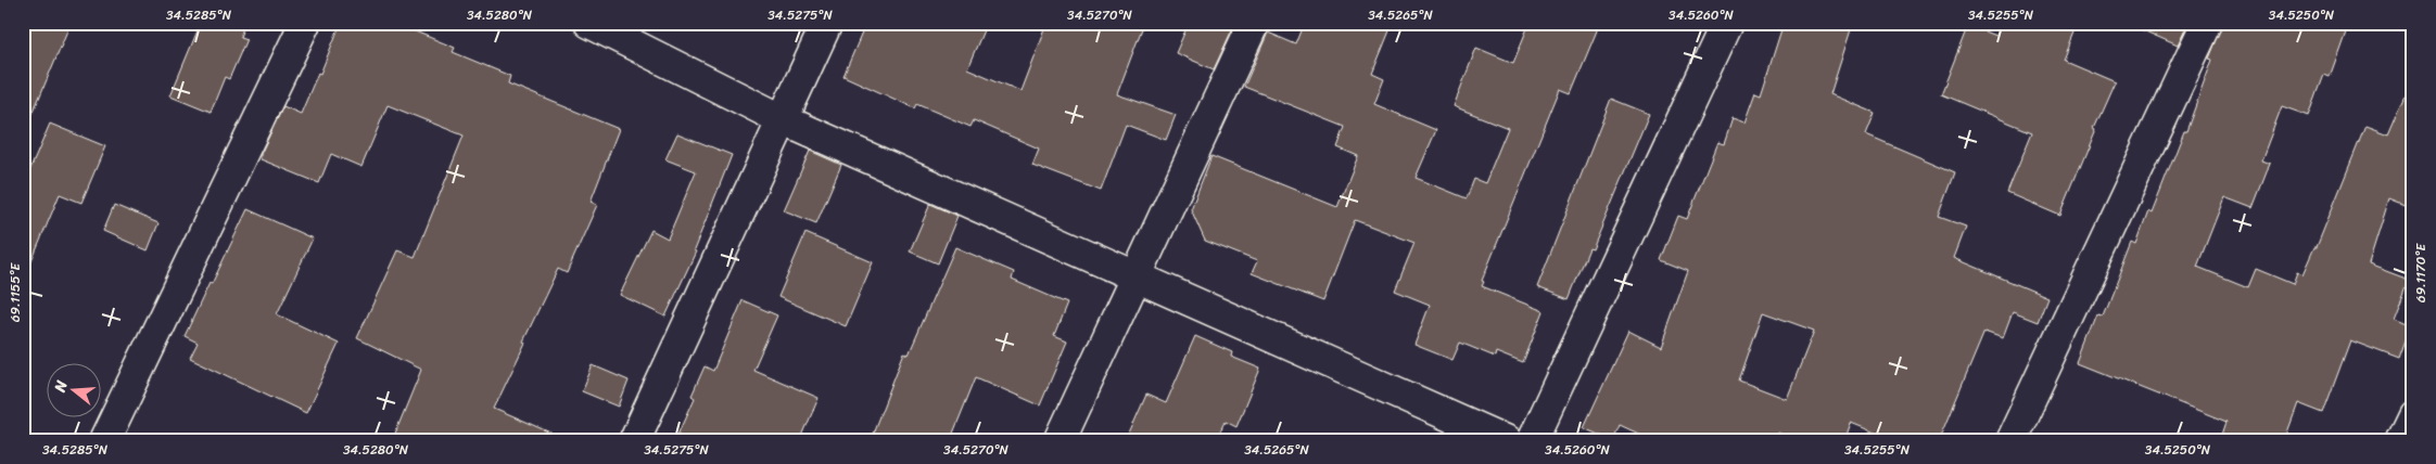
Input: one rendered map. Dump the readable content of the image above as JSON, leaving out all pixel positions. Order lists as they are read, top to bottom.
{
  "north": "left",
  "coordinates": [
    "34.5285°N",
    "34.5280°N",
    "34.5275°N",
    "34.5270°N",
    "34.5265°N",
    "34.5260°N",
    "34.5255°N",
    "34.5250°N",
    "69.1170°E",
    "69.1155°E"
  ]
}
